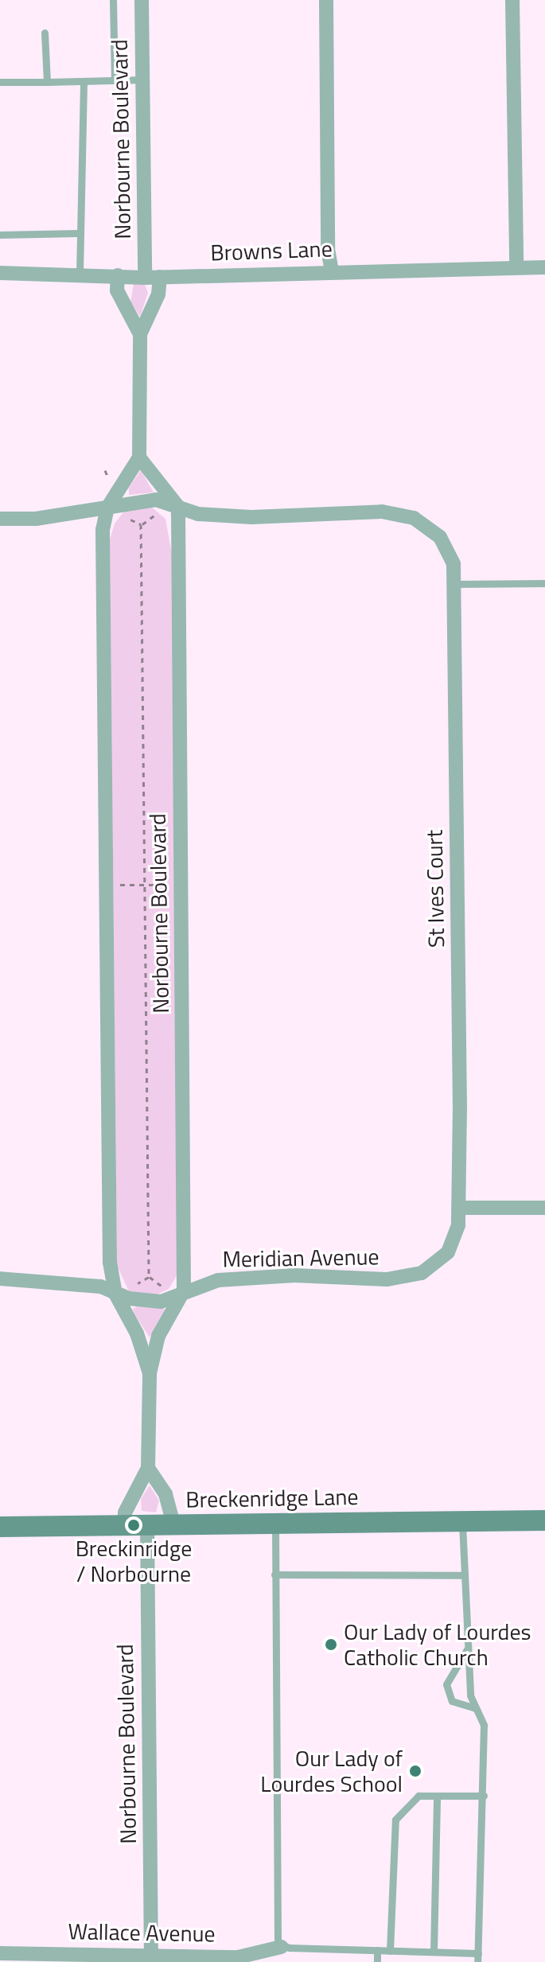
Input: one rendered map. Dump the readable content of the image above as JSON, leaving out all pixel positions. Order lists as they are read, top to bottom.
{
  "streets": {
    "main road": ["Breckenridge Lane"],
    "street": [
      "Norbourne Boulevard",
      "Browns Lane",
      "St Ives Court",
      "Meridian Avenue",
      "Wallace Avenue"
    ]
  },
  "crossings": [
    ["Norbourne Boulevard", "Browns Lane"],
    ["Norbourne Boulevard", "St Ives Court"],
    ["Norbourne Boulevard", "Meridian Avenue"],
    ["Norbourne Boulevard", "Breckenridge Lane"],
    ["Norbourne Boulevard", "Wallace Avenue"],
    ["St Ives Court", "Meridian Avenue"]
  ],
  "places": ["Breckinridge / Norbourne", "Our Lady of Lourdes Catholic Church", "Our Lady of Lourdes School"]
}
